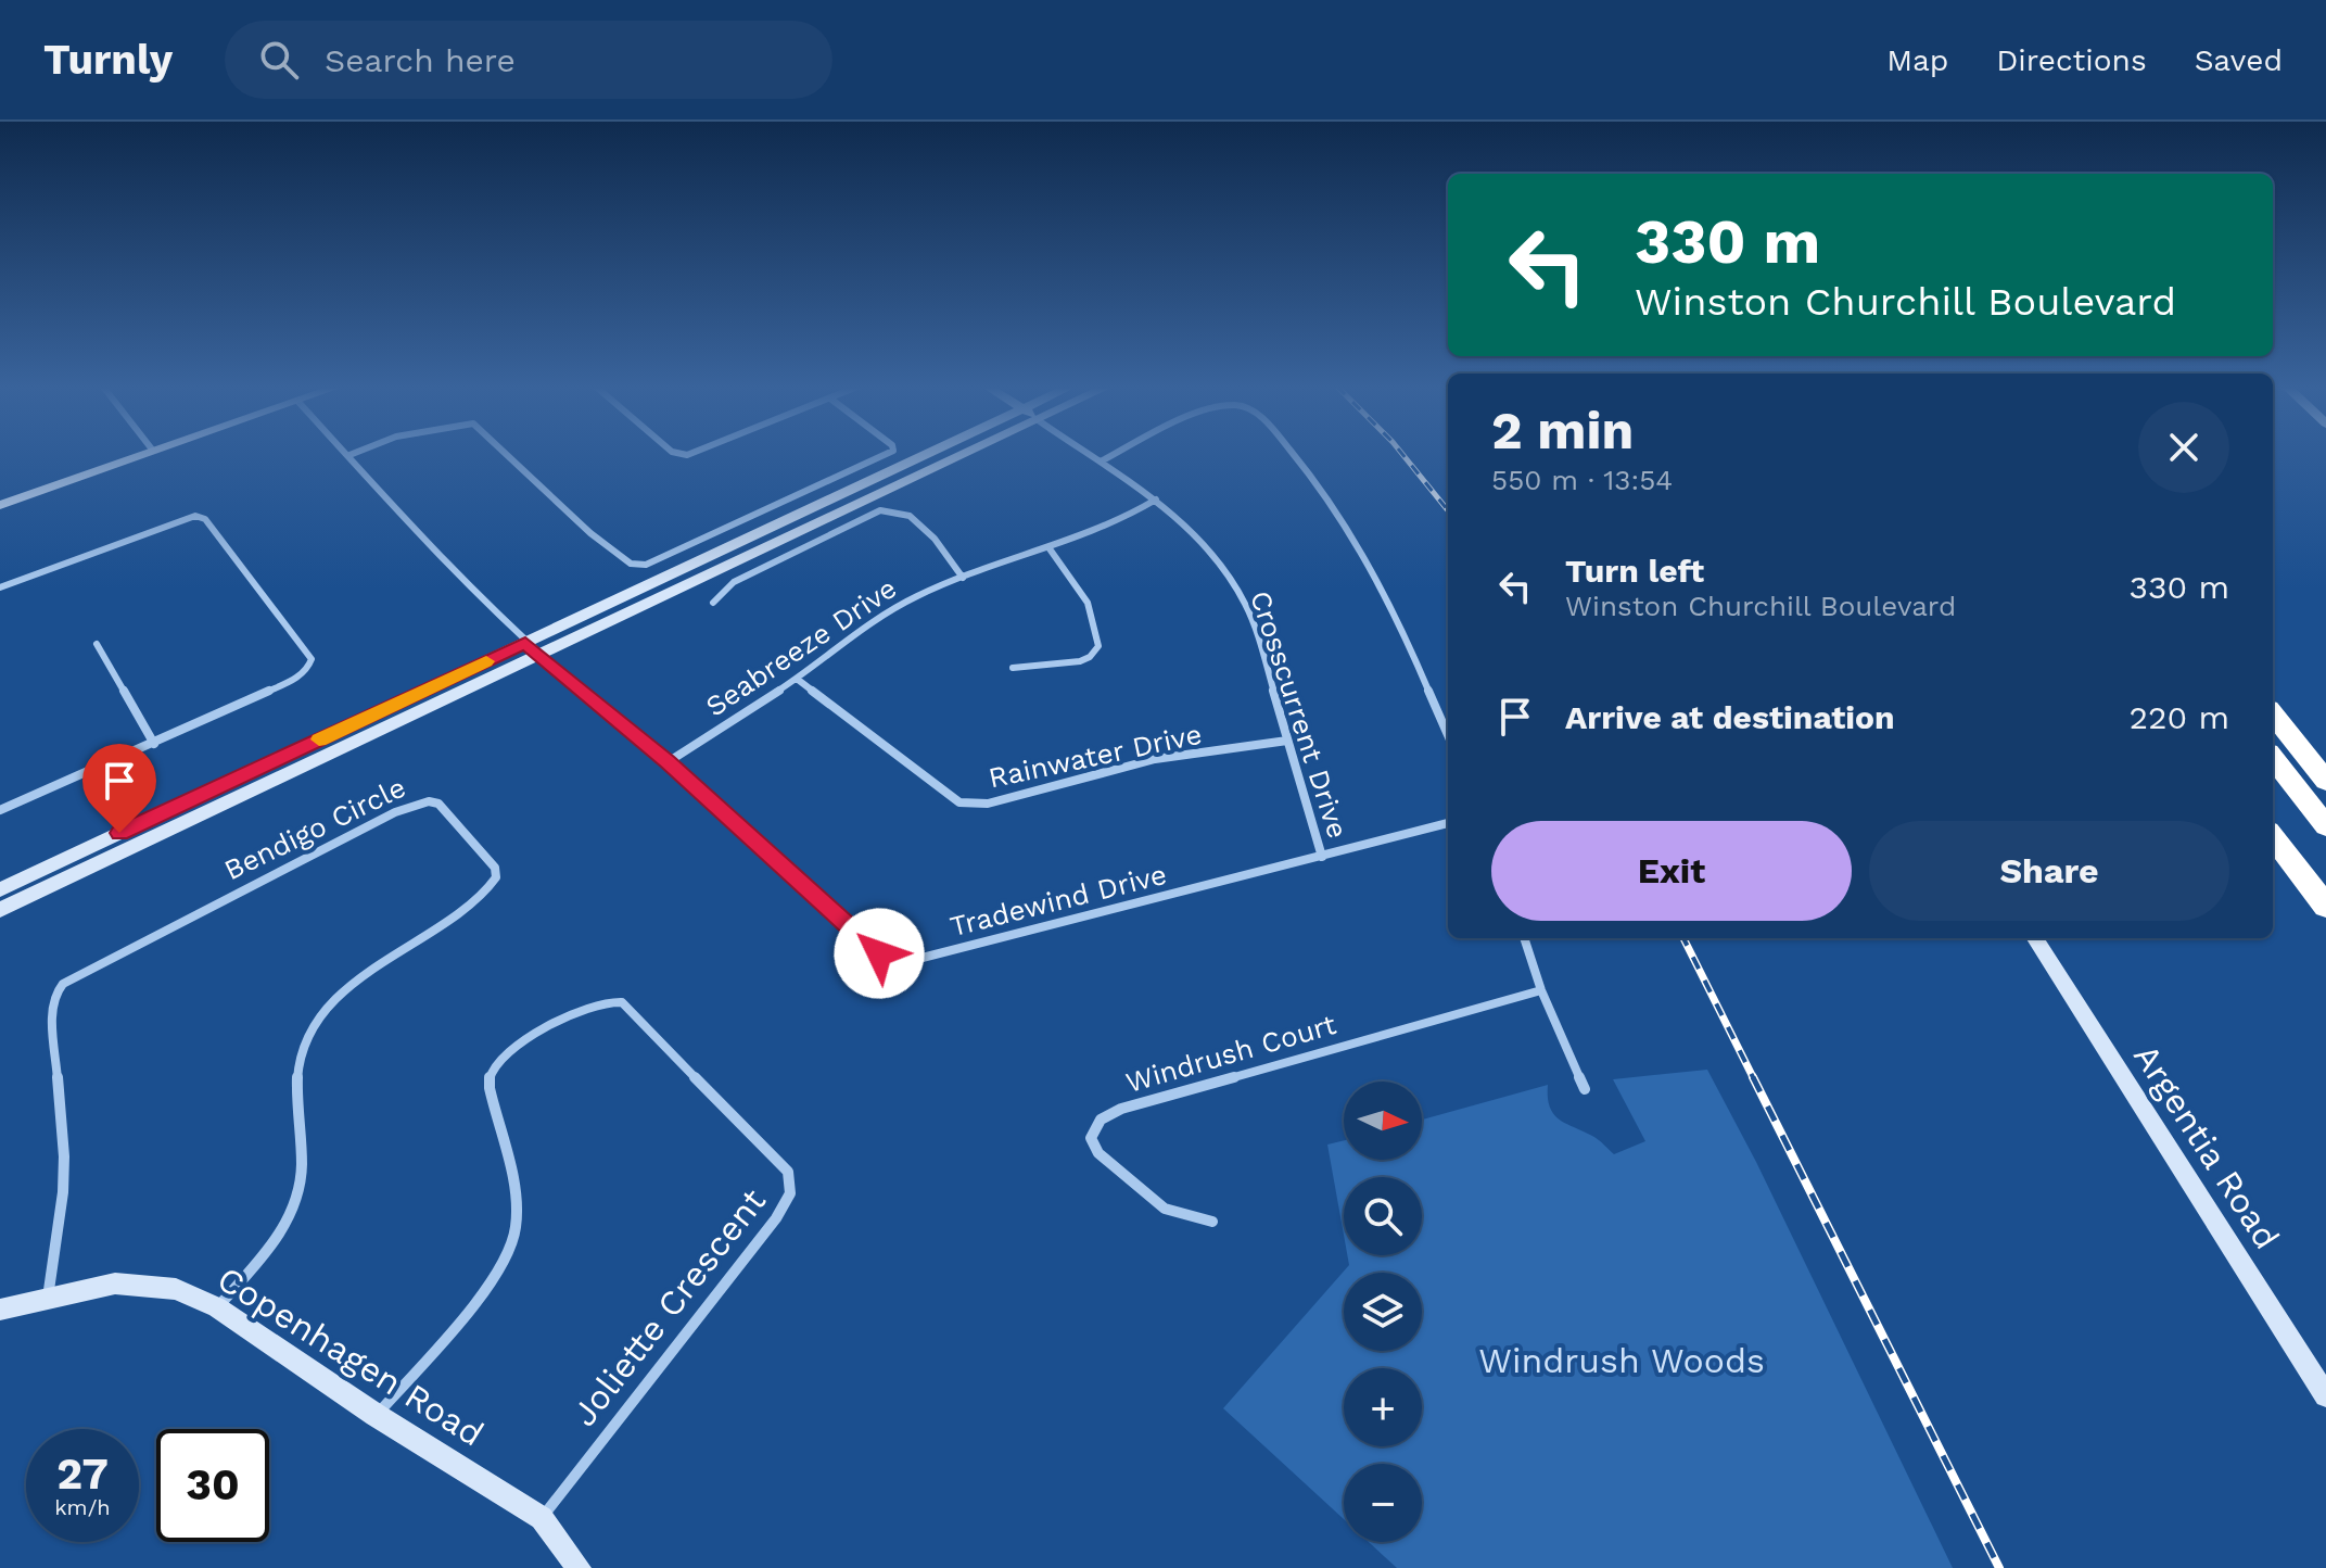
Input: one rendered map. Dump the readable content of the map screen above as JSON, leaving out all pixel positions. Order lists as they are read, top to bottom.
{
  "streets": {
    "main road": ["Argentia Road", "Copenhagen Road"],
    "street": [
      "Seabreeze Drive",
      "Crosscurrent Drive",
      "Rainwater Drive",
      "Bendigo Circle",
      "Tradewind Drive",
      "Windrush Court",
      "Joliette Crescent"
    ]
  },
  "crossings": [
    ["Seabreeze Drive", "Crosscurrent Drive"],
    ["Seabreeze Drive", "Rainwater Drive"],
    ["Seabreeze Drive", "Tradewind Drive"],
    ["Crosscurrent Drive", "Rainwater Drive"],
    ["Crosscurrent Drive", "Tradewind Drive"],
    ["Bendigo Circle", "Copenhagen Road"],
    ["Joliette Crescent", "Copenhagen Road"]
  ],
  "parks": ["Windrush Woods"],
  "north": "right",
  "page": {
    "header": "Turnly",
    "search": "Search here",
    "nav": ["Map", "Directions", "Saved"],
    "turn": ["330 m", "Winston Churchill Boulevard"],
    "heading": ["2 min", "550 m · 13:54"],
    "list": [
      {
        "name": "Turn left",
        "note": "Winston Churchill Boulevard",
        "value": "330 m"
      },
      {
        "name": "Arrive at destination",
        "value": "220 m"
      }
    ],
    "buttons": ["Exit", "Share"],
    "map_buttons": ["+", "−"],
    "speed": "27 km/h",
    "limit": "30"
  }
}
